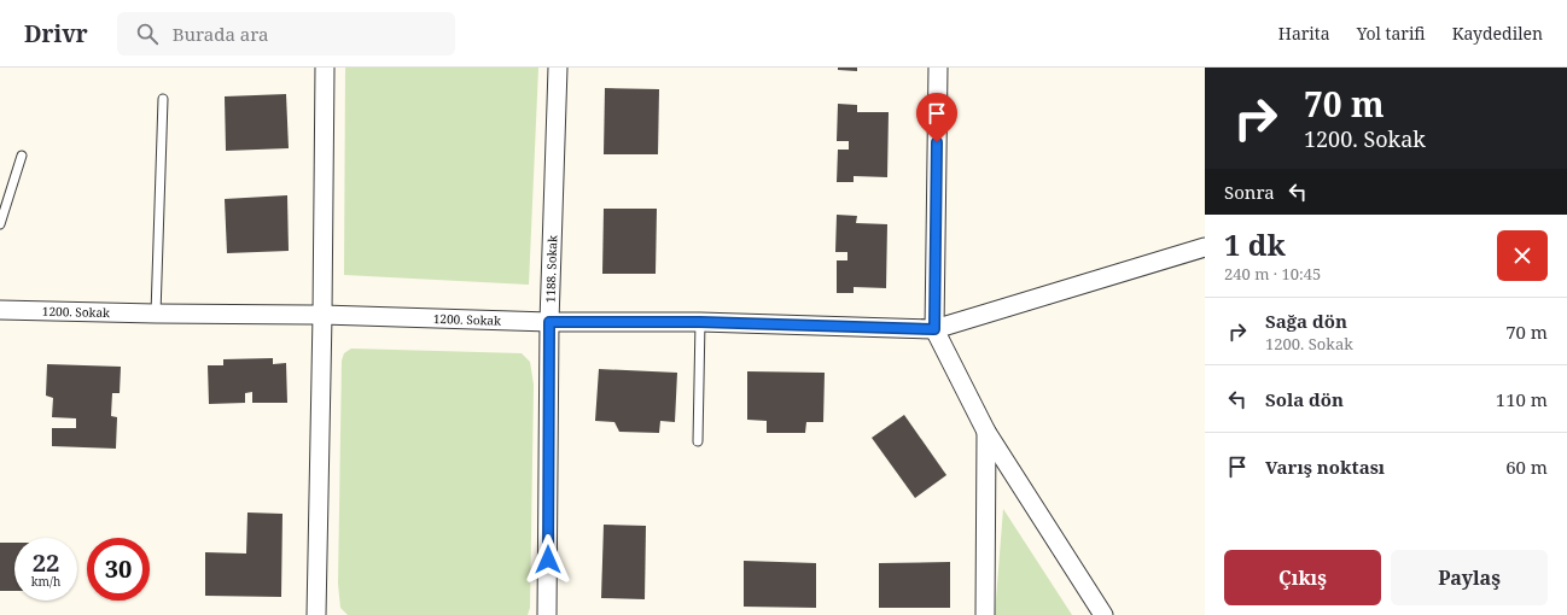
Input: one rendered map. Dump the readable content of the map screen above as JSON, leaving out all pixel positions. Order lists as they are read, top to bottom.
{
  "streets": {
    "street": ["1188. Sokak", "1200. Sokak"]
  },
  "crossings": [
    ["1188. Sokak", "1200. Sokak"]
  ],
  "page": {
    "header": "Drivr",
    "search": "Burada ara",
    "nav": ["Harita", "Yol tarifi", "Kaydedilen"],
    "turn": ["70 m", "1200. Sokak"],
    "then": "Sonra",
    "heading": ["1 dk", "240 m · 10:45"],
    "list": [
      {
        "name": "Sağa dön",
        "note": "1200. Sokak",
        "value": "70 m"
      },
      {
        "name": "Sola dön",
        "value": "110 m"
      },
      {
        "name": "Varış noktası",
        "value": "60 m"
      }
    ],
    "speed": "22 km/h",
    "limit": "30",
    "buttons": ["Çıkış", "Paylaş"]
  }
}
